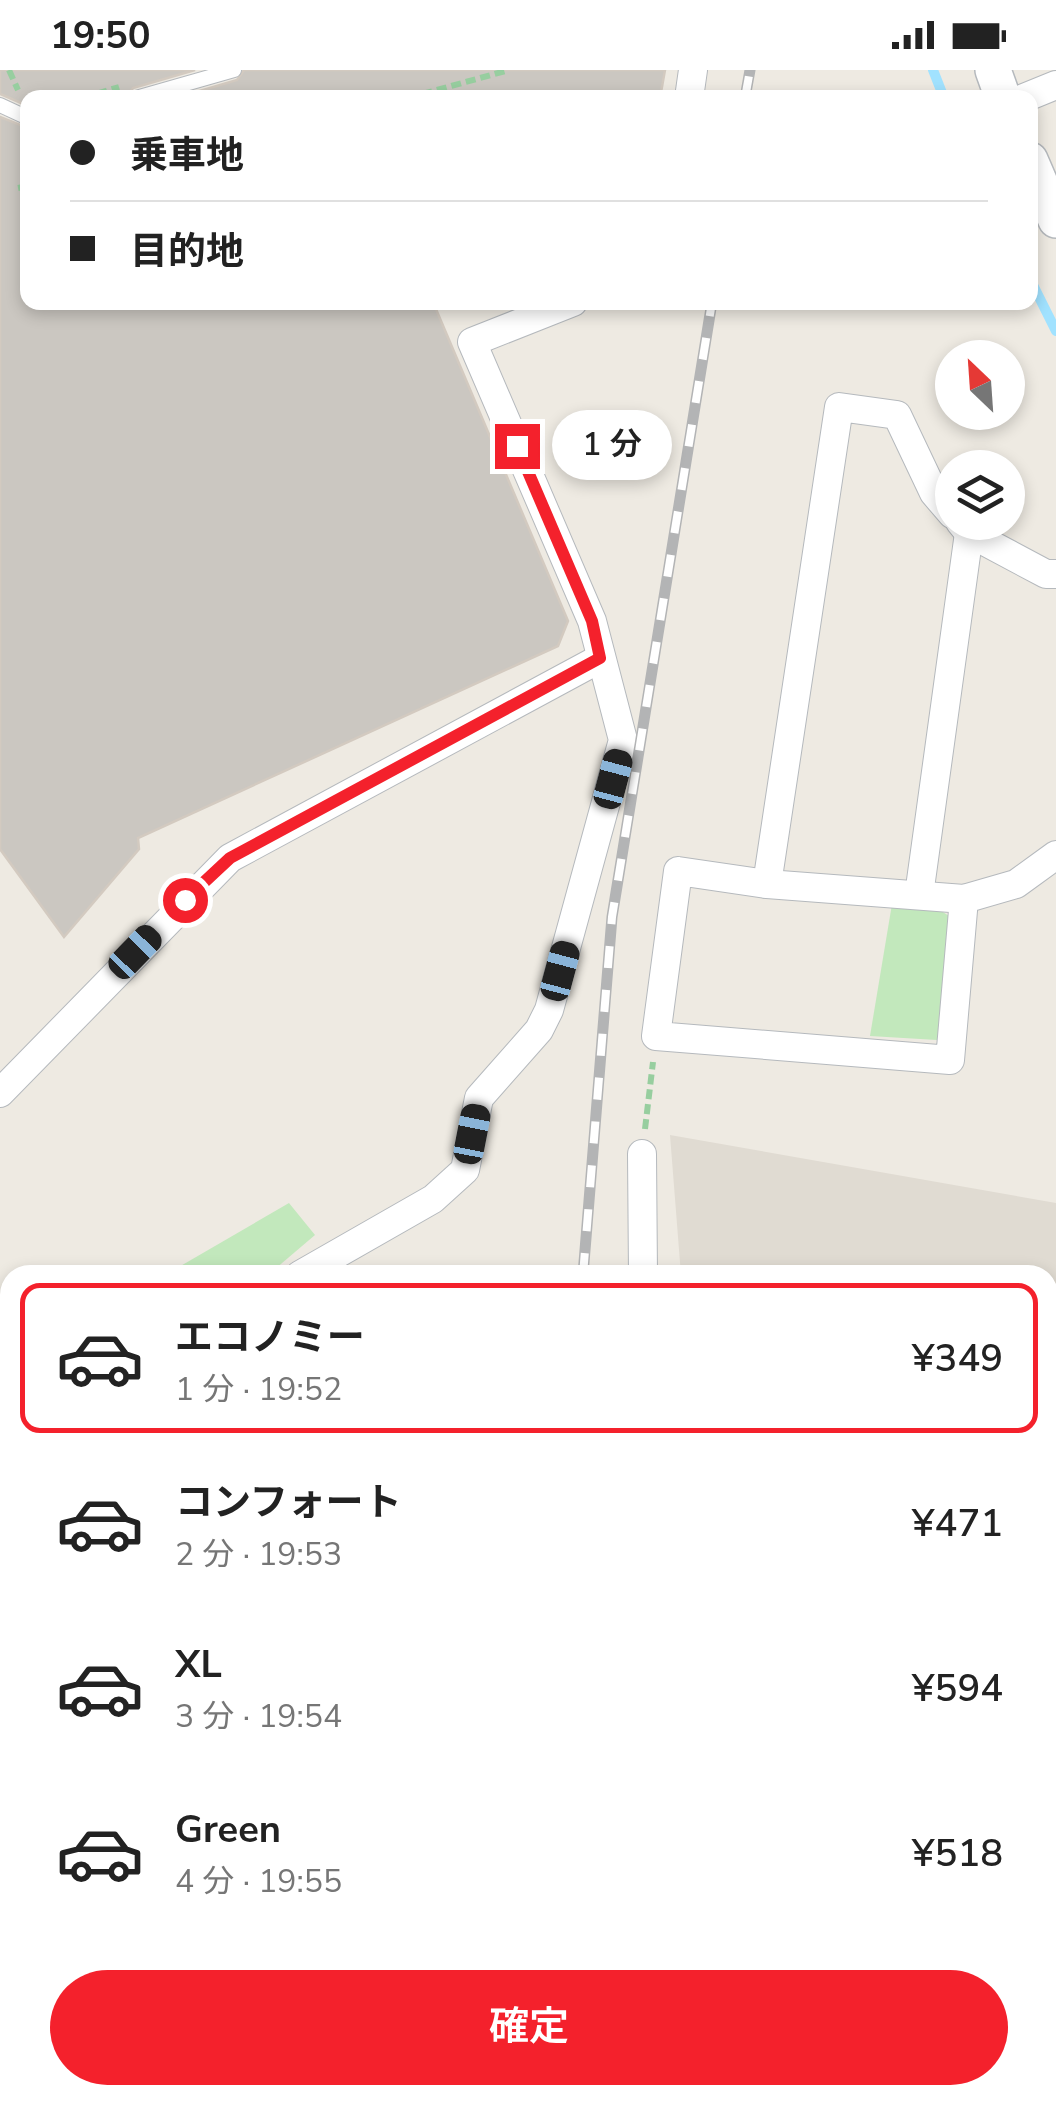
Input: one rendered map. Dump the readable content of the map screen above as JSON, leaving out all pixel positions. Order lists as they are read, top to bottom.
{
  "north": "top left",
  "page": {
    "status": "19:50",
    "banner": ["乗車地", "目的地"],
    "bubble": "1 分",
    "list": [
      {
        "name": "エコノミー",
        "note": "1 分 · 19:52",
        "value": "¥349"
      },
      {
        "name": "コンフォート",
        "note": "2 分 · 19:53",
        "value": "¥471"
      },
      {
        "name": "XL",
        "note": "3 分 · 19:54",
        "value": "¥594"
      },
      {
        "name": "Green",
        "note": "4 分 · 19:55",
        "value": "¥518"
      }
    ],
    "buttons": "確定"
  }
}
